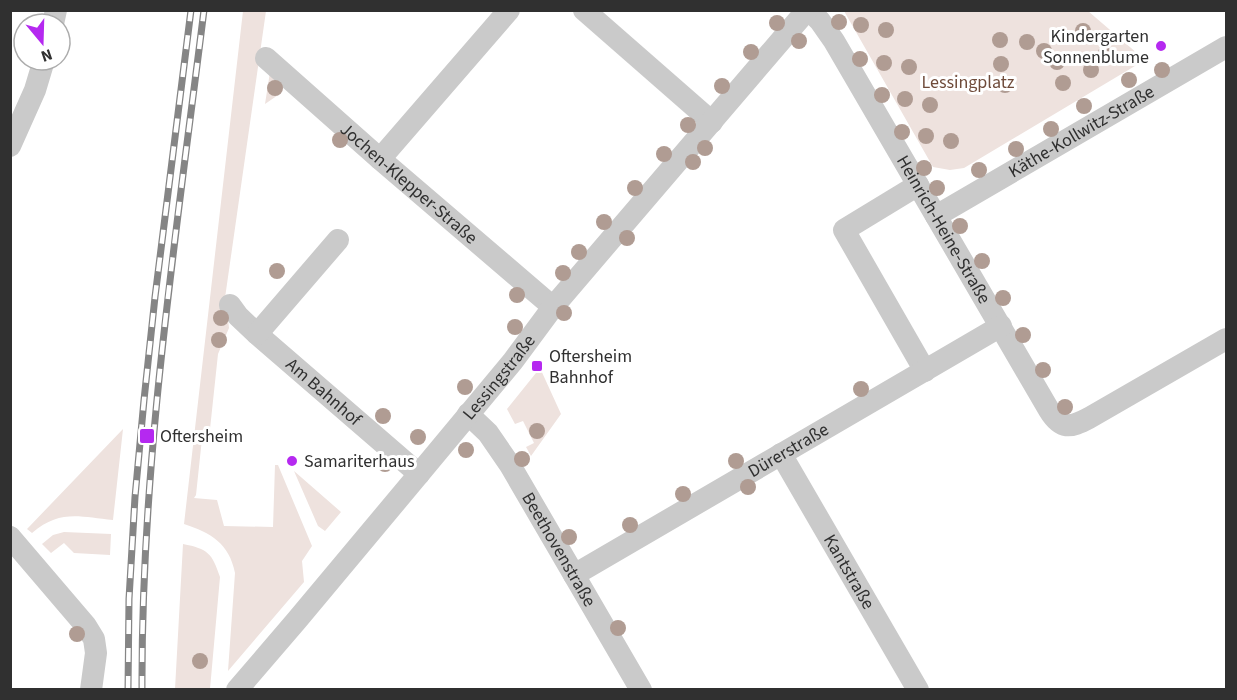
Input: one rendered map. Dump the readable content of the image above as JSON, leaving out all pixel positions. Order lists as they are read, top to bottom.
{
  "streets": {
    "street": [
      "Käthe-Kollwitz-Straße",
      "Jochen-Klepper-Straße",
      "Heinrich-Heine-Straße",
      "Lessingstraße",
      "Am Bahnhof",
      "Dürerstraße",
      "Beethovenstraße",
      "Kantstraße"
    ]
  },
  "crossings": [
    ["Käthe-Kollwitz-Straße", "Heinrich-Heine-Straße"],
    ["Jochen-Klepper-Straße", "Lessingstraße"],
    ["Heinrich-Heine-Straße", "Lessingstraße"],
    ["Heinrich-Heine-Straße", "Dürerstraße"],
    ["Lessingstraße", "Am Bahnhof"],
    ["Lessingstraße", "Beethovenstraße"],
    ["Dürerstraße", "Beethovenstraße"],
    ["Dürerstraße", "Kantstraße"]
  ],
  "parks": ["Lessingplatz"],
  "places": {
    "other": ["Kindergarten Sonnenblume", "Samariterhaus"],
    "transit": ["Oftersheim Bahnhof", "Oftersheim"]
  },
  "north": "bottom"
}
